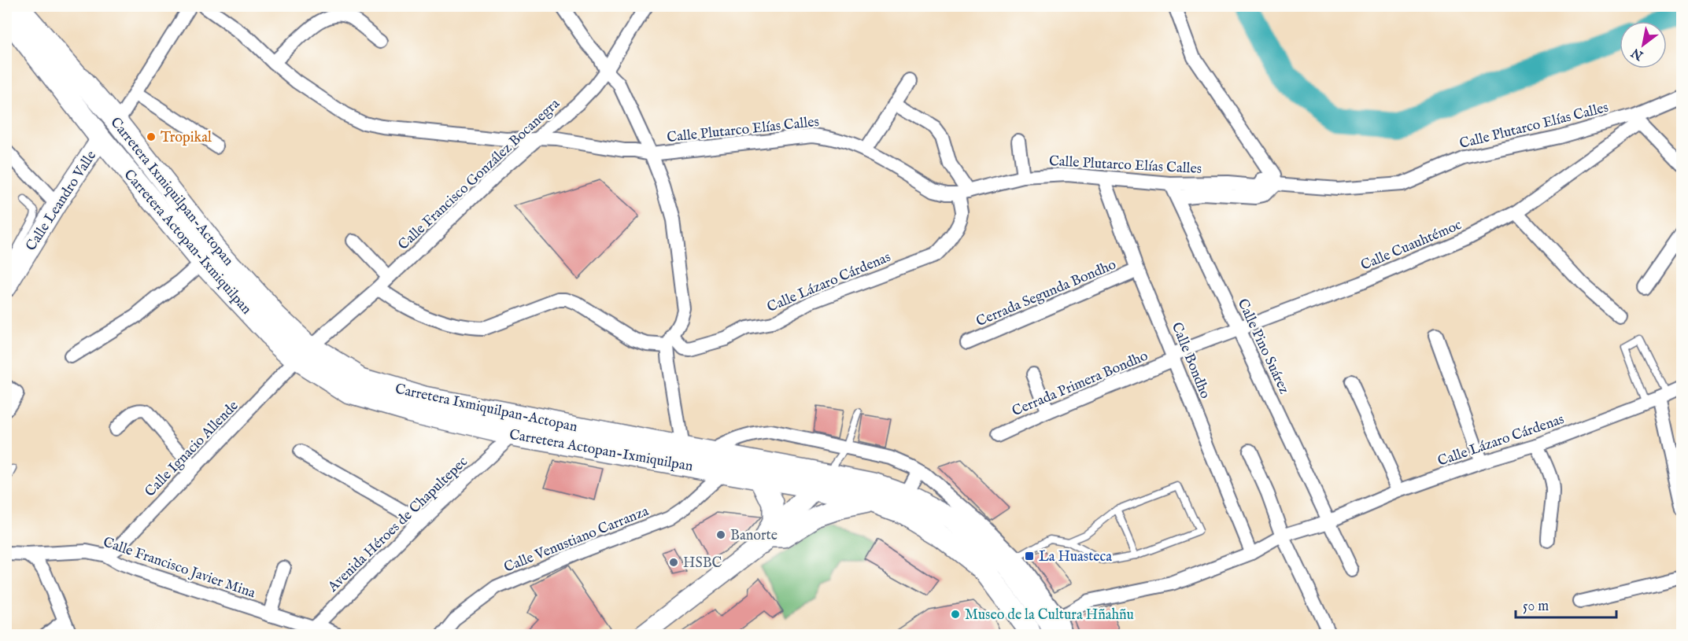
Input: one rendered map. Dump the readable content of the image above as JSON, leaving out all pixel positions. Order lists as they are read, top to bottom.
{
  "streets": {
    "main road": ["Carretera Ixmiquilpan-Actopan", "Calle Leandro Valle", "Carretera Actopan-Ixmiquilpan"],
    "street": [
      "Calle Plutarco Elías Calles",
      "Calle Francisco González Bocanegra",
      "Calle Cuauhtémoc",
      "Calle Lázaro Cárdenas",
      "Cerrada Segunda Bondho",
      "Calle Pino Suárez",
      "Calle Bondho",
      "Cerrada Primera Bondho",
      "Calle Ignacio Allende",
      "Avenida Héroes de Chapultepec",
      "Calle Venustiano Carranza",
      "Calle Francisco Javier Mina"
    ]
  },
  "crossings": [
    ["Calle Plutarco Elías Calles", "Calle Francisco González Bocanegra"],
    ["Calle Plutarco Elías Calles", "Calle Cuauhtémoc"],
    ["Calle Plutarco Elías Calles", "Calle Lázaro Cárdenas"],
    ["Calle Plutarco Elías Calles", "Calle Pino Suárez"],
    ["Calle Plutarco Elías Calles", "Calle Bondho"],
    ["Calle Francisco González Bocanegra", "Carretera Ixmiquilpan-Actopan"],
    ["Calle Francisco González Bocanegra", "Carretera Actopan-Ixmiquilpan"],
    ["Calle Francisco González Bocanegra", "Calle Ignacio Allende"],
    ["Carretera Ixmiquilpan-Actopan", "Carretera Actopan-Ixmiquilpan"],
    ["Carretera Ixmiquilpan-Actopan", "Calle Lázaro Cárdenas"],
    ["Carretera Ixmiquilpan-Actopan", "Calle Ignacio Allende"],
    ["Calle Leandro Valle", "Carretera Actopan-Ixmiquilpan"],
    ["Carretera Actopan-Ixmiquilpan", "Calle Ignacio Allende"],
    ["Carretera Actopan-Ixmiquilpan", "Avenida Héroes de Chapultepec"],
    ["Carretera Actopan-Ixmiquilpan", "Calle Venustiano Carranza"],
    ["Calle Cuauhtémoc", "Calle Pino Suárez"],
    ["Calle Cuauhtémoc", "Calle Bondho"],
    ["Calle Cuauhtémoc", "Cerrada Primera Bondho"],
    ["Calle Lázaro Cárdenas", "Calle Pino Suárez"],
    ["Calle Lázaro Cárdenas", "Calle Bondho"],
    ["Cerrada Segunda Bondho", "Calle Bondho"],
    ["Calle Bondho", "Cerrada Primera Bondho"],
    ["Calle Ignacio Allende", "Calle Francisco Javier Mina"],
    ["Avenida Héroes de Chapultepec", "Calle Francisco Javier Mina"]
  ],
  "places": {
    "other": [
      "Tropikal",
      "Banorte",
      "HSBC",
      "Museo de la Cultura Hñahñu"
    ],
    "transit": ["La Huasteca"]
  },
  "scale_bar": "50 m",
  "north": "bottom left"
}
